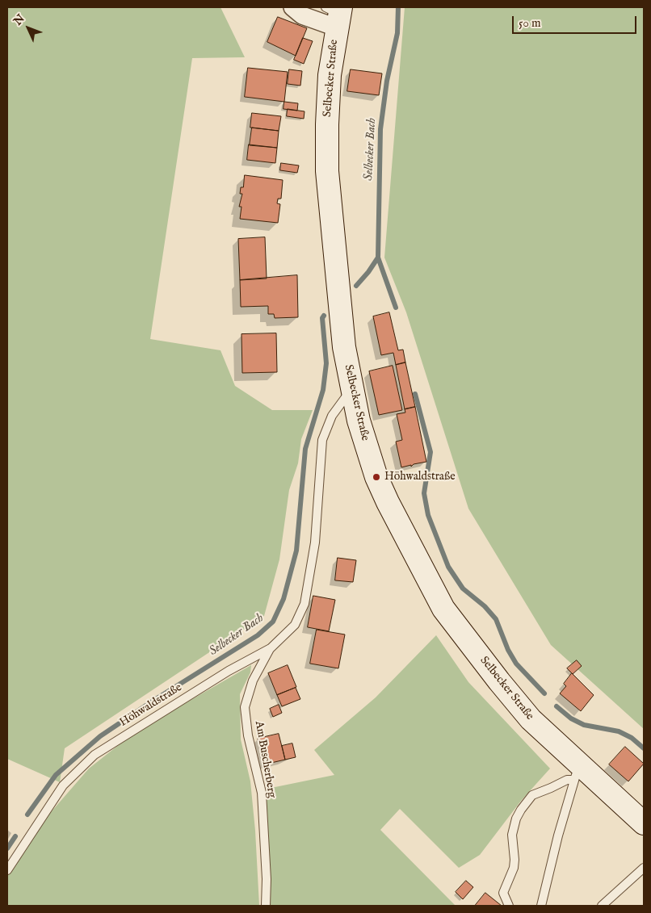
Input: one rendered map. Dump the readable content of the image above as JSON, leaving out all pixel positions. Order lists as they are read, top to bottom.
{
  "streets": {
    "main road": ["Selbecker Straße"],
    "lane": ["Höhwaldstraße", "Am Buscherberg"]
  },
  "crossings": [
    ["Selbecker Straße", "Höhwaldstraße"],
    ["Höhwaldstraße", "Am Buscherberg"]
  ],
  "water": ["Selbecker Bach"],
  "places": ["Höhwaldstraße"],
  "scale_bar": "50 m",
  "north": "top left"
}
